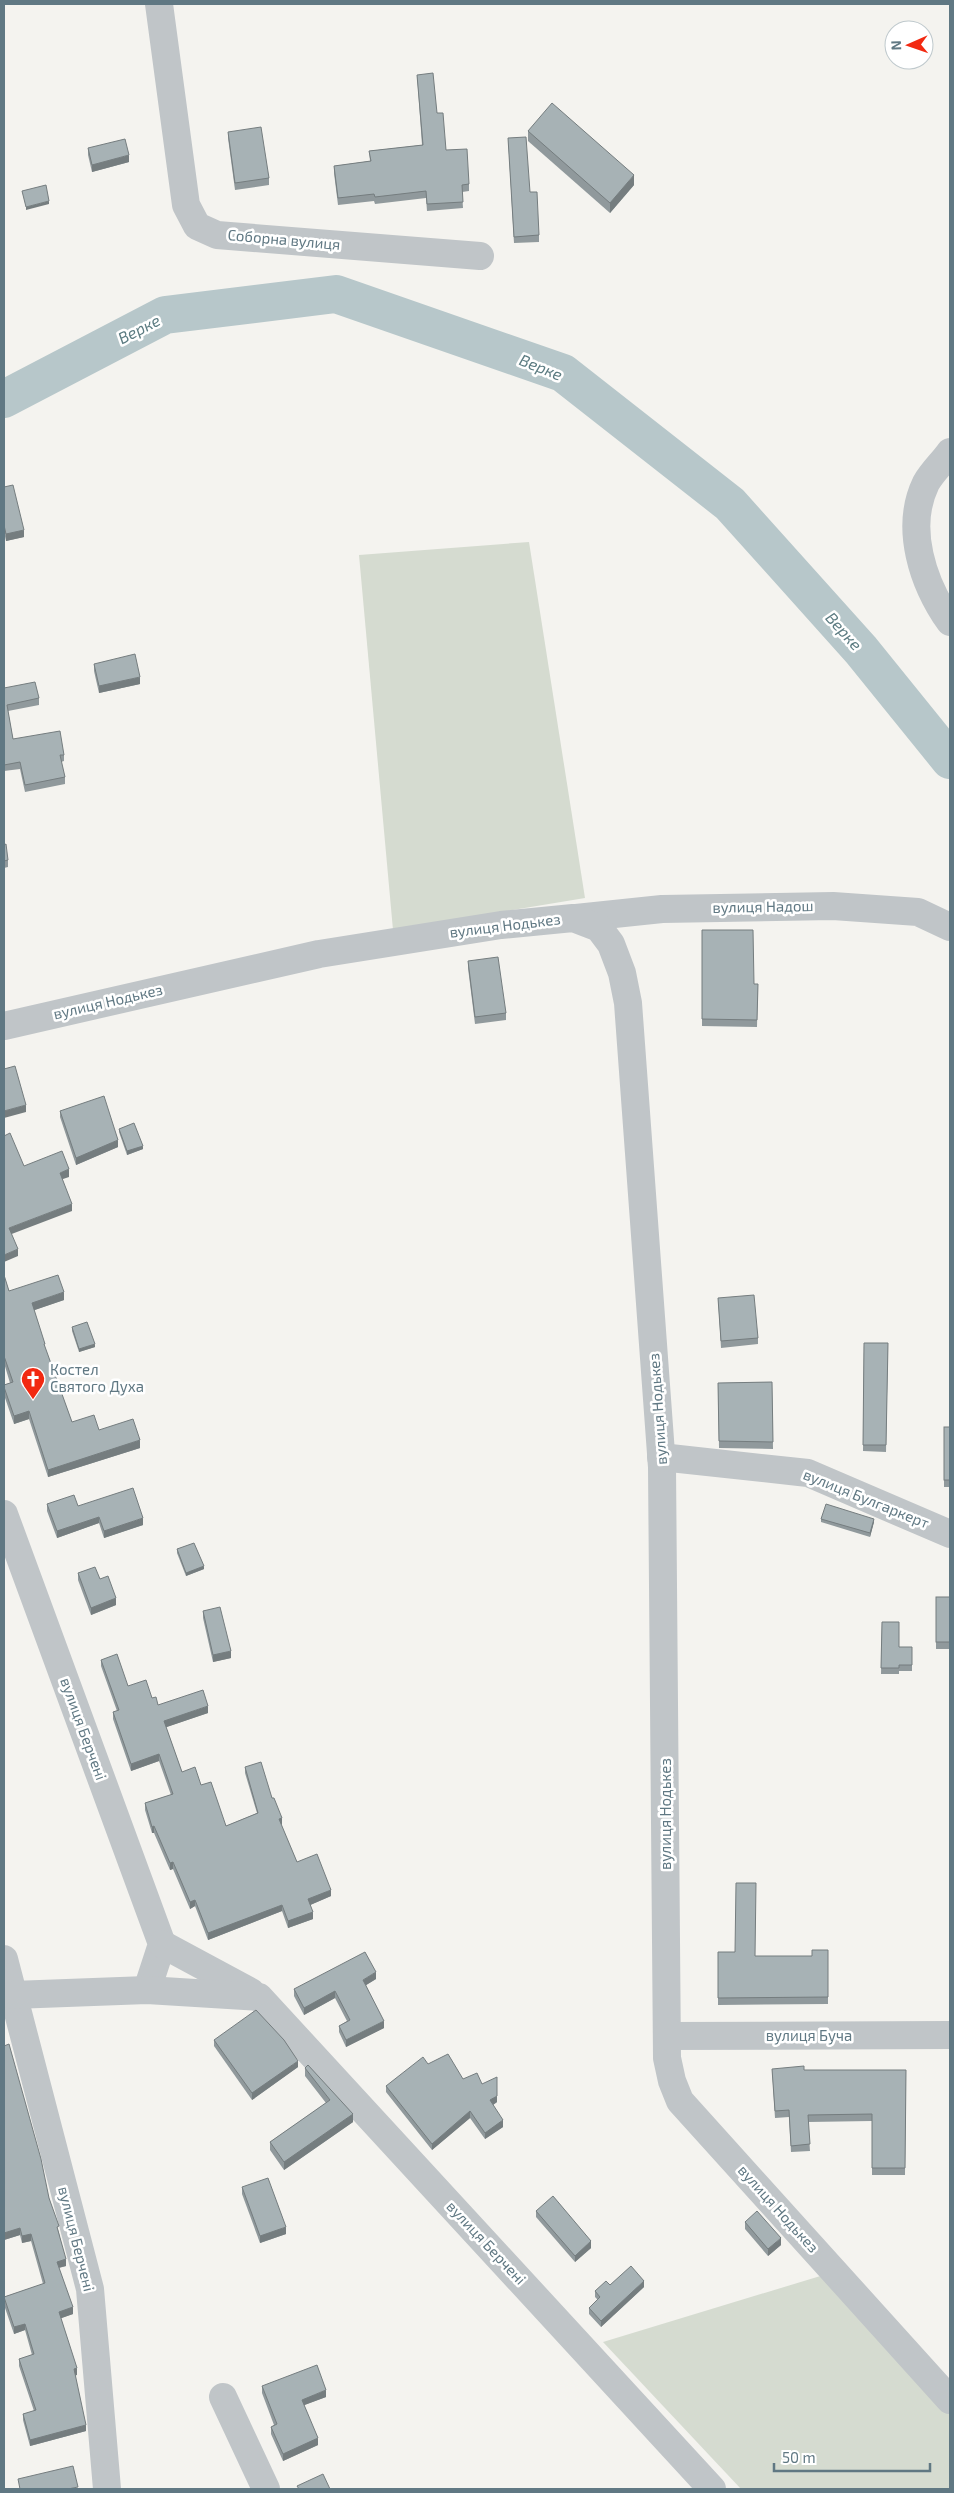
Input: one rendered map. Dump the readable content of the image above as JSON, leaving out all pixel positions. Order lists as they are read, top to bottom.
{
  "streets": {
    "street": [
      "Соборна вулиця",
      "вулиця Надош",
      "вулиця Нодькез",
      "вулиця Булгаркерт",
      "вулиця Берчені",
      "вулиця Буча"
    ]
  },
  "crossings": [
    ["вулиця Надош", "вулиця Нодькез"],
    ["вулиця Нодькез", "вулиця Булгаркерт"],
    ["вулиця Нодькез", "вулиця Буча"]
  ],
  "water": ["Верке"],
  "places": {
    "church": ["Костел Святого Духа"]
  },
  "scale_bar": "50 m",
  "north": "left"
}
